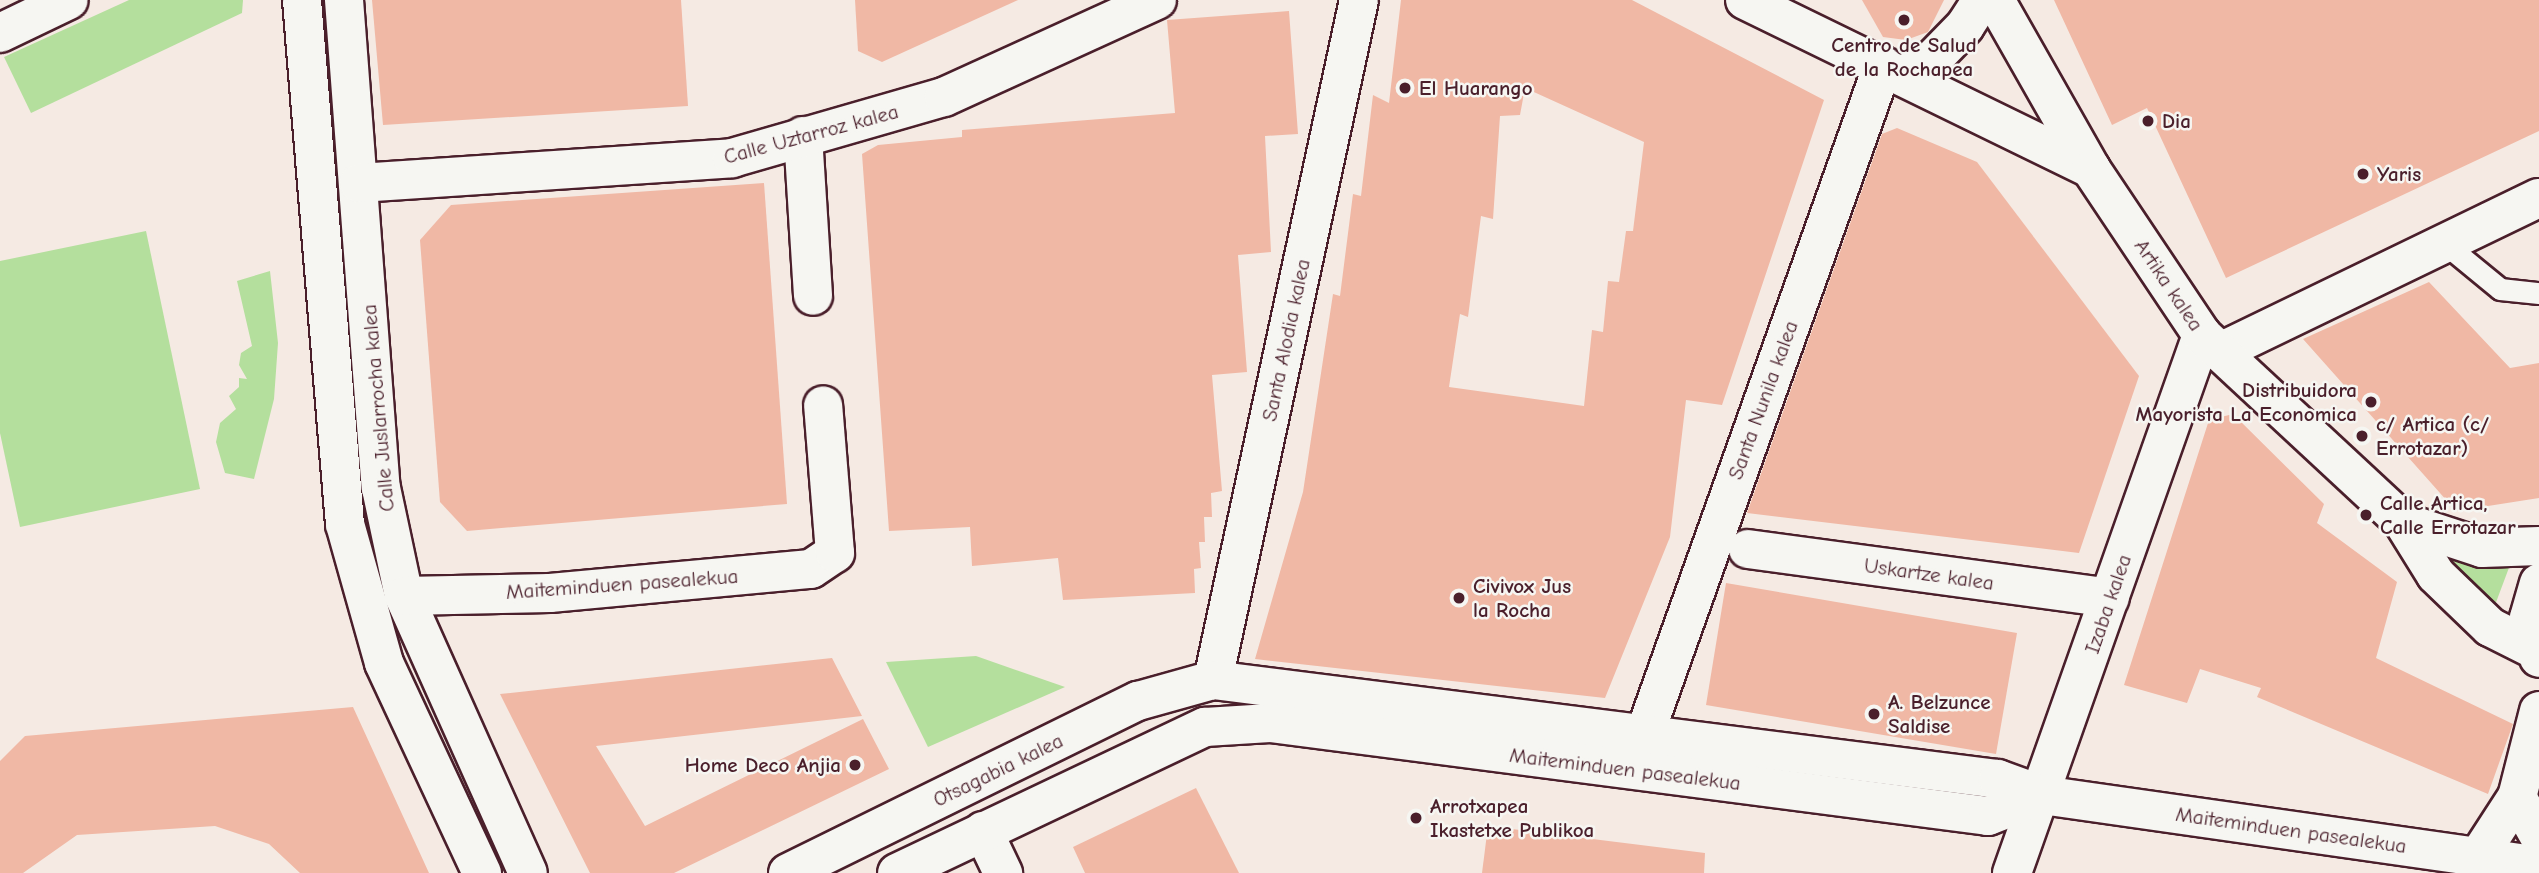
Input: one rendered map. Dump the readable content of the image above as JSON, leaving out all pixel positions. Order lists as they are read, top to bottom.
{
  "streets": {
    "street": [
      "Calle Uztarroz kalea",
      "Artika kalea",
      "Santa Alodia kalea",
      "Santa Nunila kalea",
      "Calle Juslarrocha kalea",
      "Uskartze kalea",
      "Maiteminduen pasealekua",
      "Izaba kalea",
      "Otsagabia kalea"
    ]
  },
  "crossings": [
    ["Calle Uztarroz kalea", "Calle Juslarrocha kalea"],
    ["Artika kalea", "Izaba kalea"],
    ["Santa Alodia kalea", "Maiteminduen pasealekua"],
    ["Santa Alodia kalea", "Otsagabia kalea"],
    ["Santa Nunila kalea", "Maiteminduen pasealekua"],
    ["Calle Juslarrocha kalea", "Maiteminduen pasealekua"],
    ["Uskartze kalea", "Izaba kalea"],
    ["Maiteminduen pasealekua", "Izaba kalea"],
    ["Maiteminduen pasealekua", "Otsagabia kalea"]
  ],
  "places": [
    "Centro de Salud de la Rochapea",
    "El Huarango",
    "Dia",
    "Yaris",
    "Distribuidora Mayorista La Economica",
    "c/ Artica (c/ Errotazar)",
    "Calle Artica, Calle Errotazar",
    "Civivox Jus la Rocha",
    "A. Belzunce Saldise",
    "Home Deco Anjia",
    "Arrotxapea Ikastetxe Publikoa"
  ]
}
